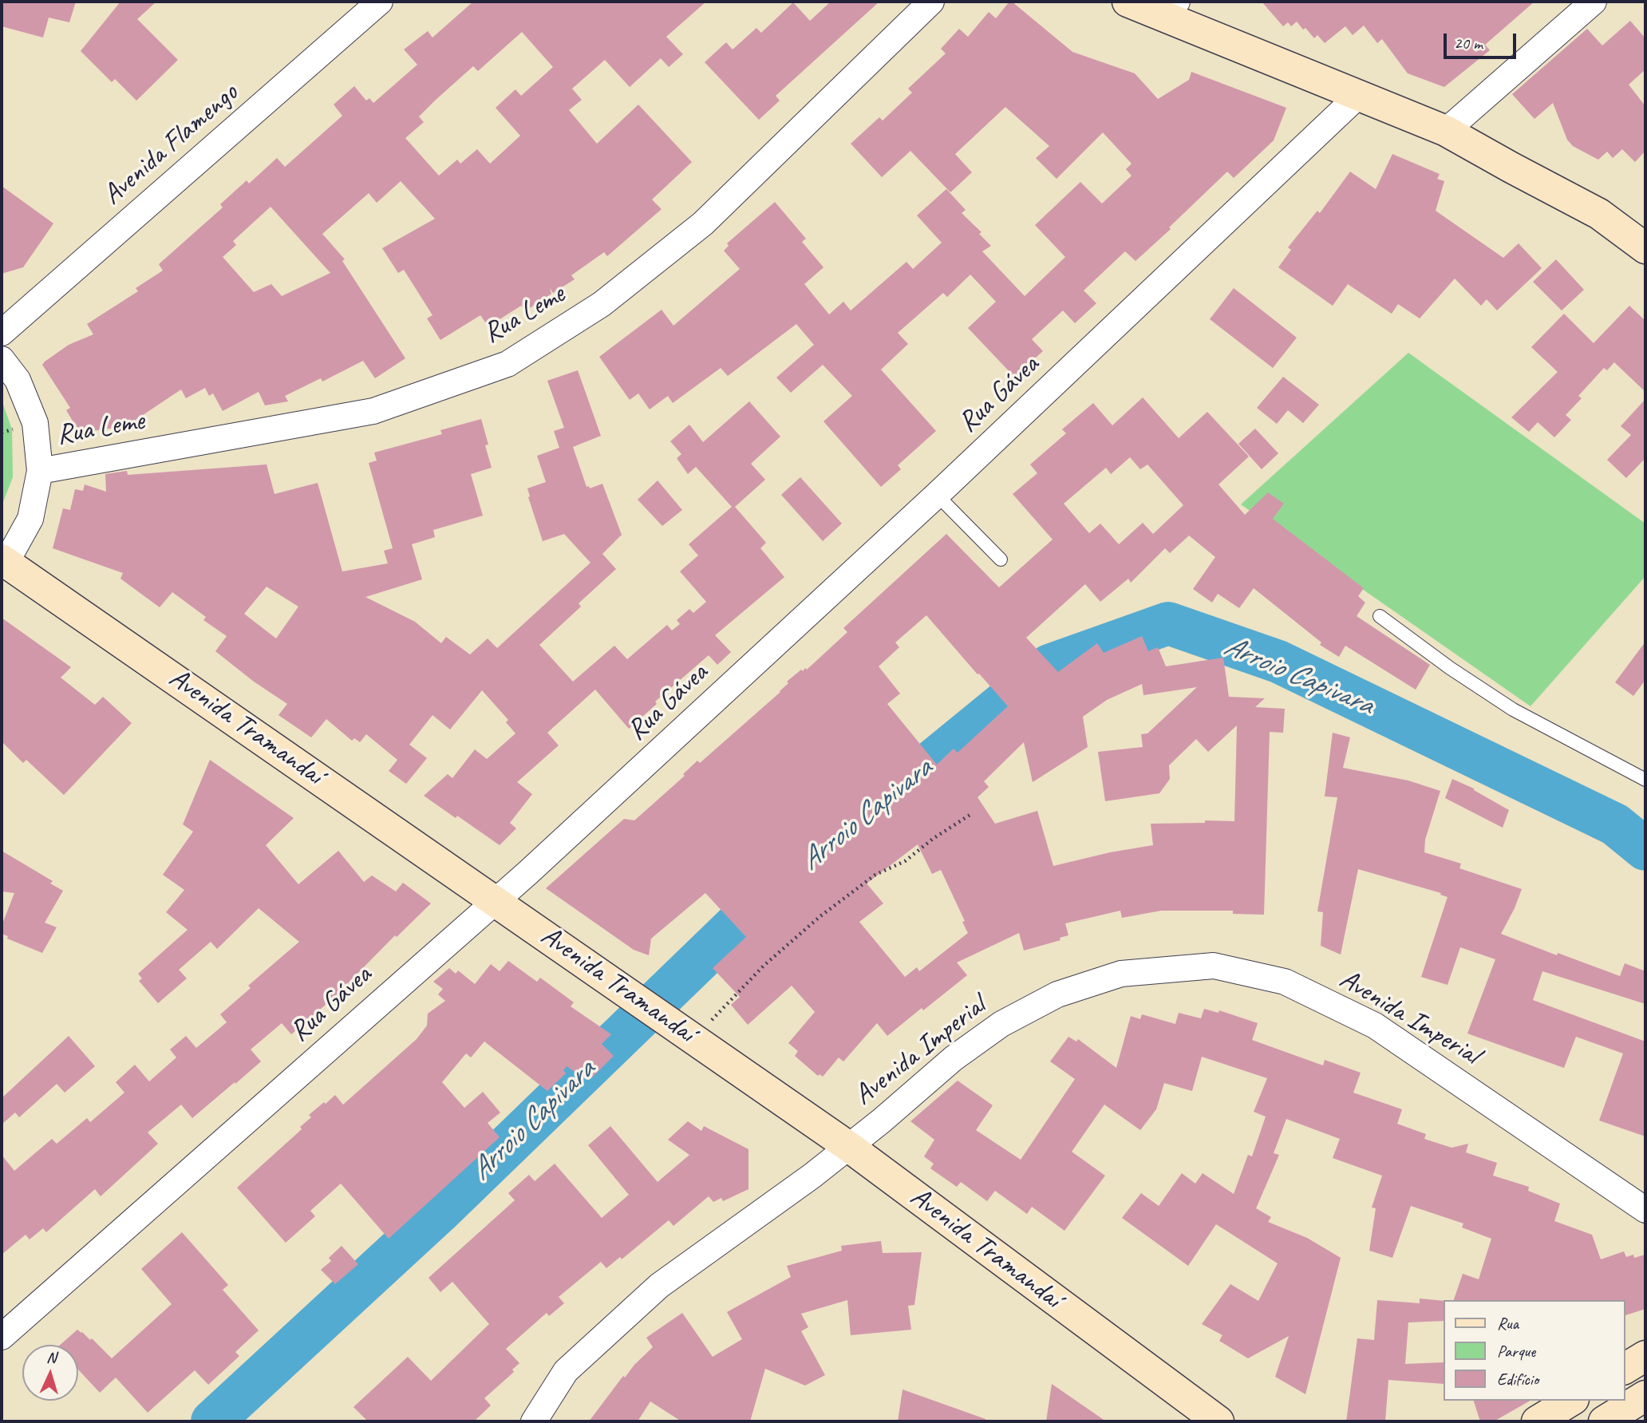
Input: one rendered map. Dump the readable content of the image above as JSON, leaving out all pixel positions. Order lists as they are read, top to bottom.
{
  "streets": {
    "main road": ["Avenida Tramandaí"],
    "street": [
      "Avenida Flamengo",
      "Rua Leme",
      "Rua Gávea",
      "Avenida Imperial"
    ]
  },
  "crossings": [
    ["Rua Gávea", "Avenida Tramandaí"],
    ["Avenida Tramandaí", "Avenida Imperial"]
  ],
  "water": ["Arroio Capivara"],
  "legend": ["Rua", "Parque", "Edifício"],
  "scale_bar": "20 m",
  "north": "top"
}
